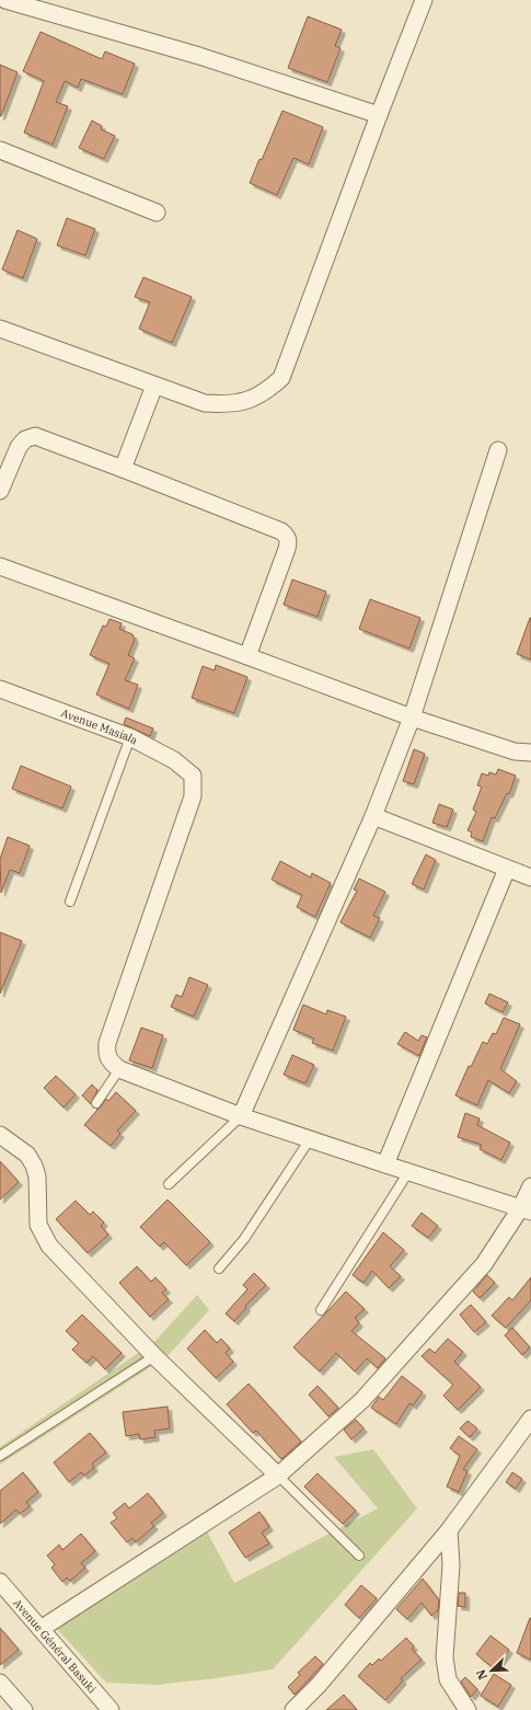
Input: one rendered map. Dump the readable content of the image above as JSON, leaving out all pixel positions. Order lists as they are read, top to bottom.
{
  "streets": {
    "street": ["Avenue Masiala", "Avenue Général Basuki"]
  },
  "north": "bottom left"
}
